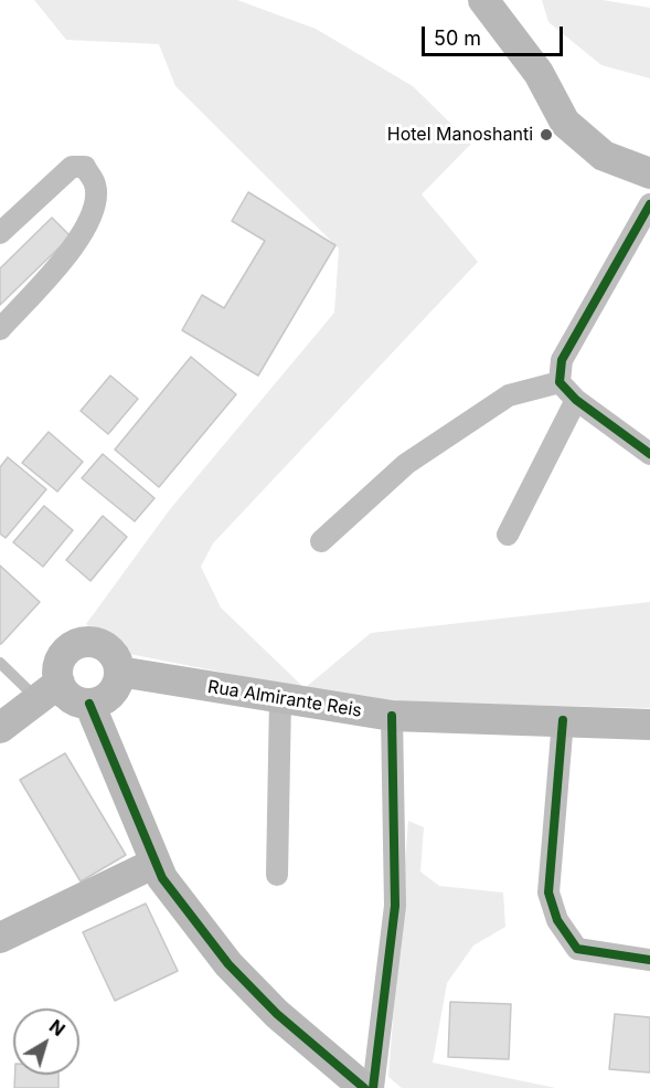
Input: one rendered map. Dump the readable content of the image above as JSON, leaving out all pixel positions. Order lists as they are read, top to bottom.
{
  "streets": {
    "street": ["Rua Almirante Reis"]
  },
  "places": ["Hotel Manoshanti"],
  "scale_bar": "50 m",
  "north": "top right"
}
